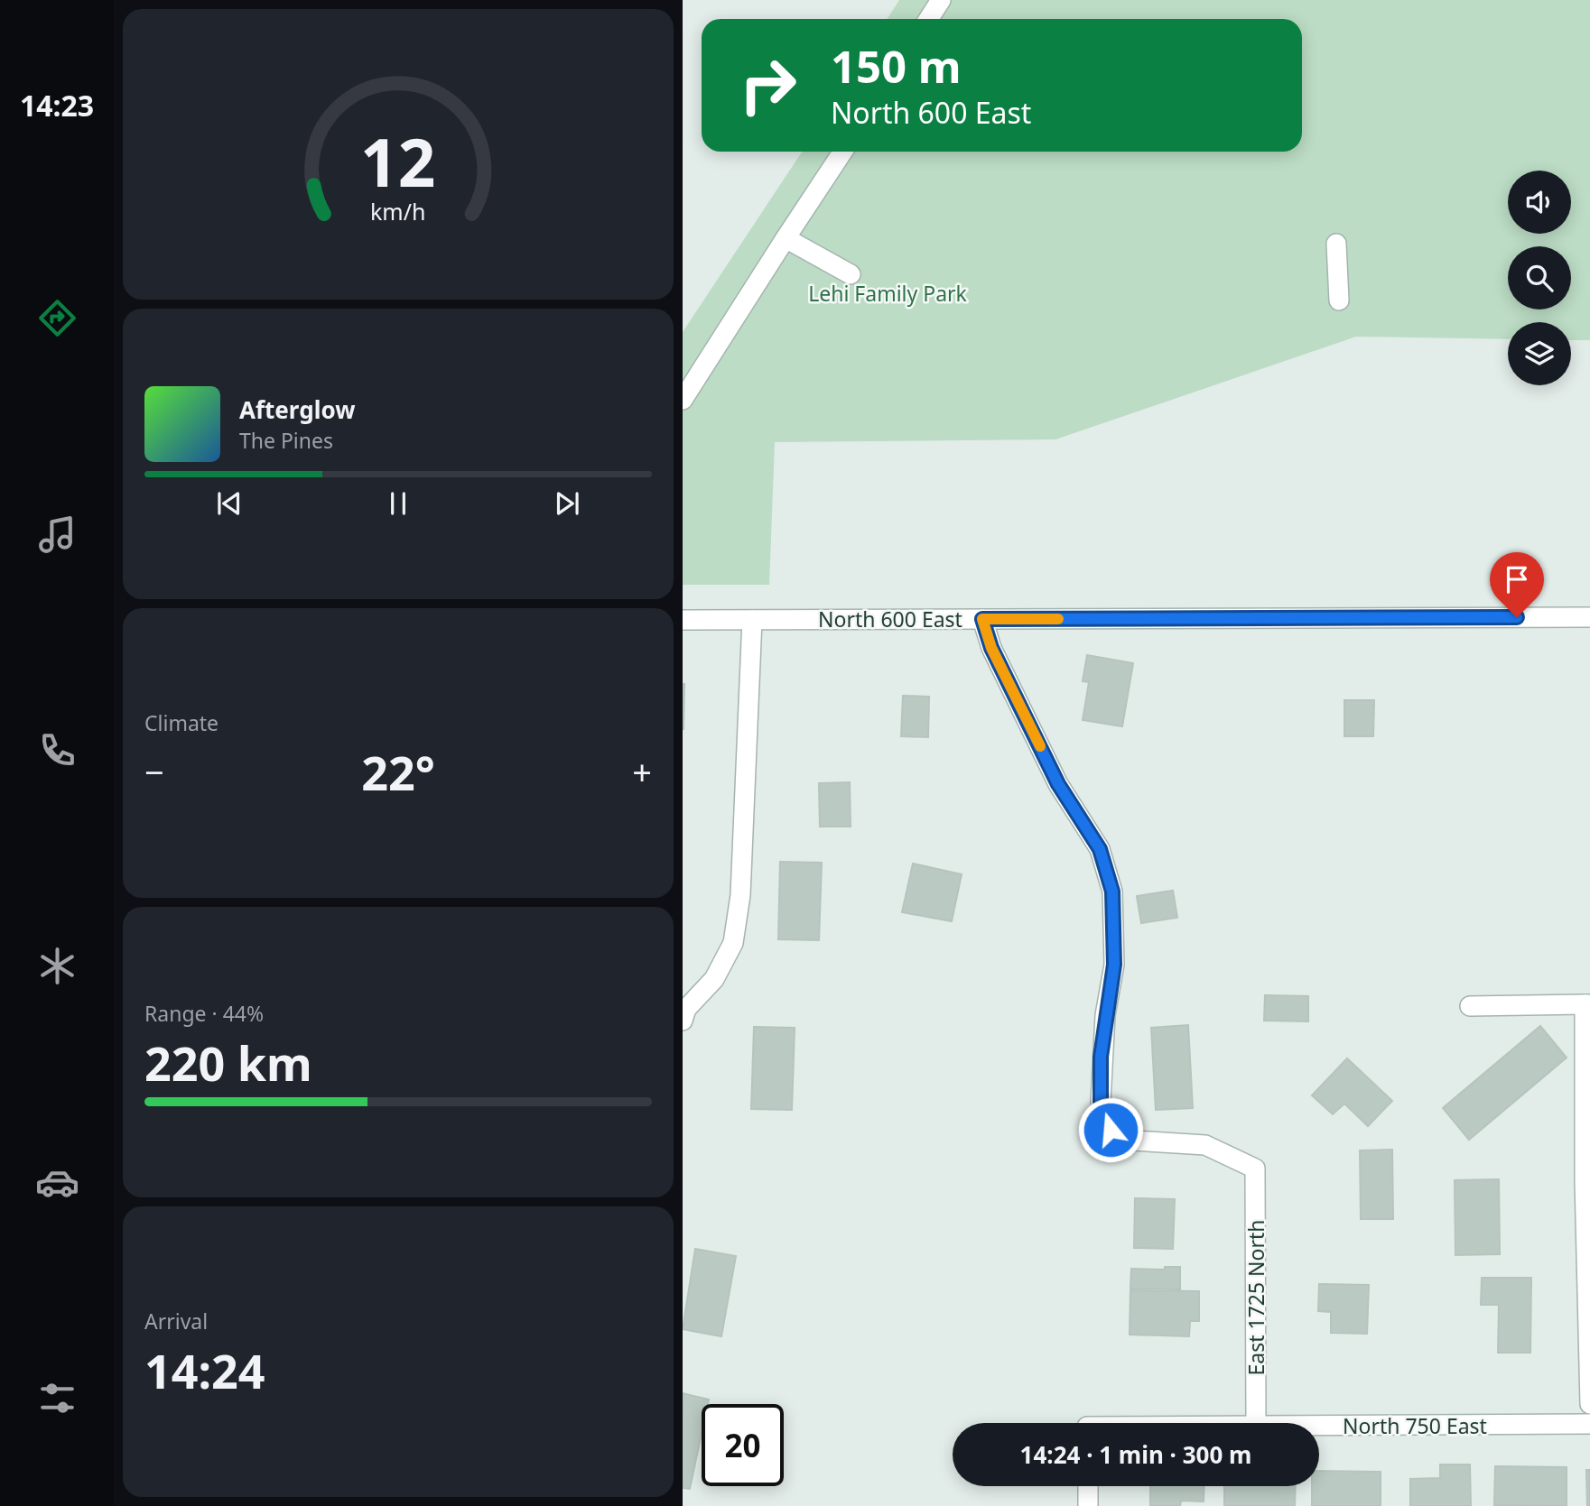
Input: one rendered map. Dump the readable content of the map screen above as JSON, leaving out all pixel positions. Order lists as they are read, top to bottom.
{
  "streets": {
    "street": ["North 600 East", "East 1725 North", "North 750 East"]
  },
  "crossings": [
    ["North 600 East", "East 1725 North"]
  ],
  "parks": ["Lehi Family Park"],
  "page": {
    "tabs": "14:23",
    "turn": ["150 m", "North 600 East"],
    "song": ["Afterglow", "The Pines"],
    "tile": [
      "Climate",
      ["Range · 44%", "220 km"],
      ["Arrival", "14:24"]
    ],
    "heat": ["−", "22°", "+"],
    "limit": "20",
    "trip": "14:24 · 1 min · 300 m",
    "gauge": ["12", "km/h"]
  }
}
